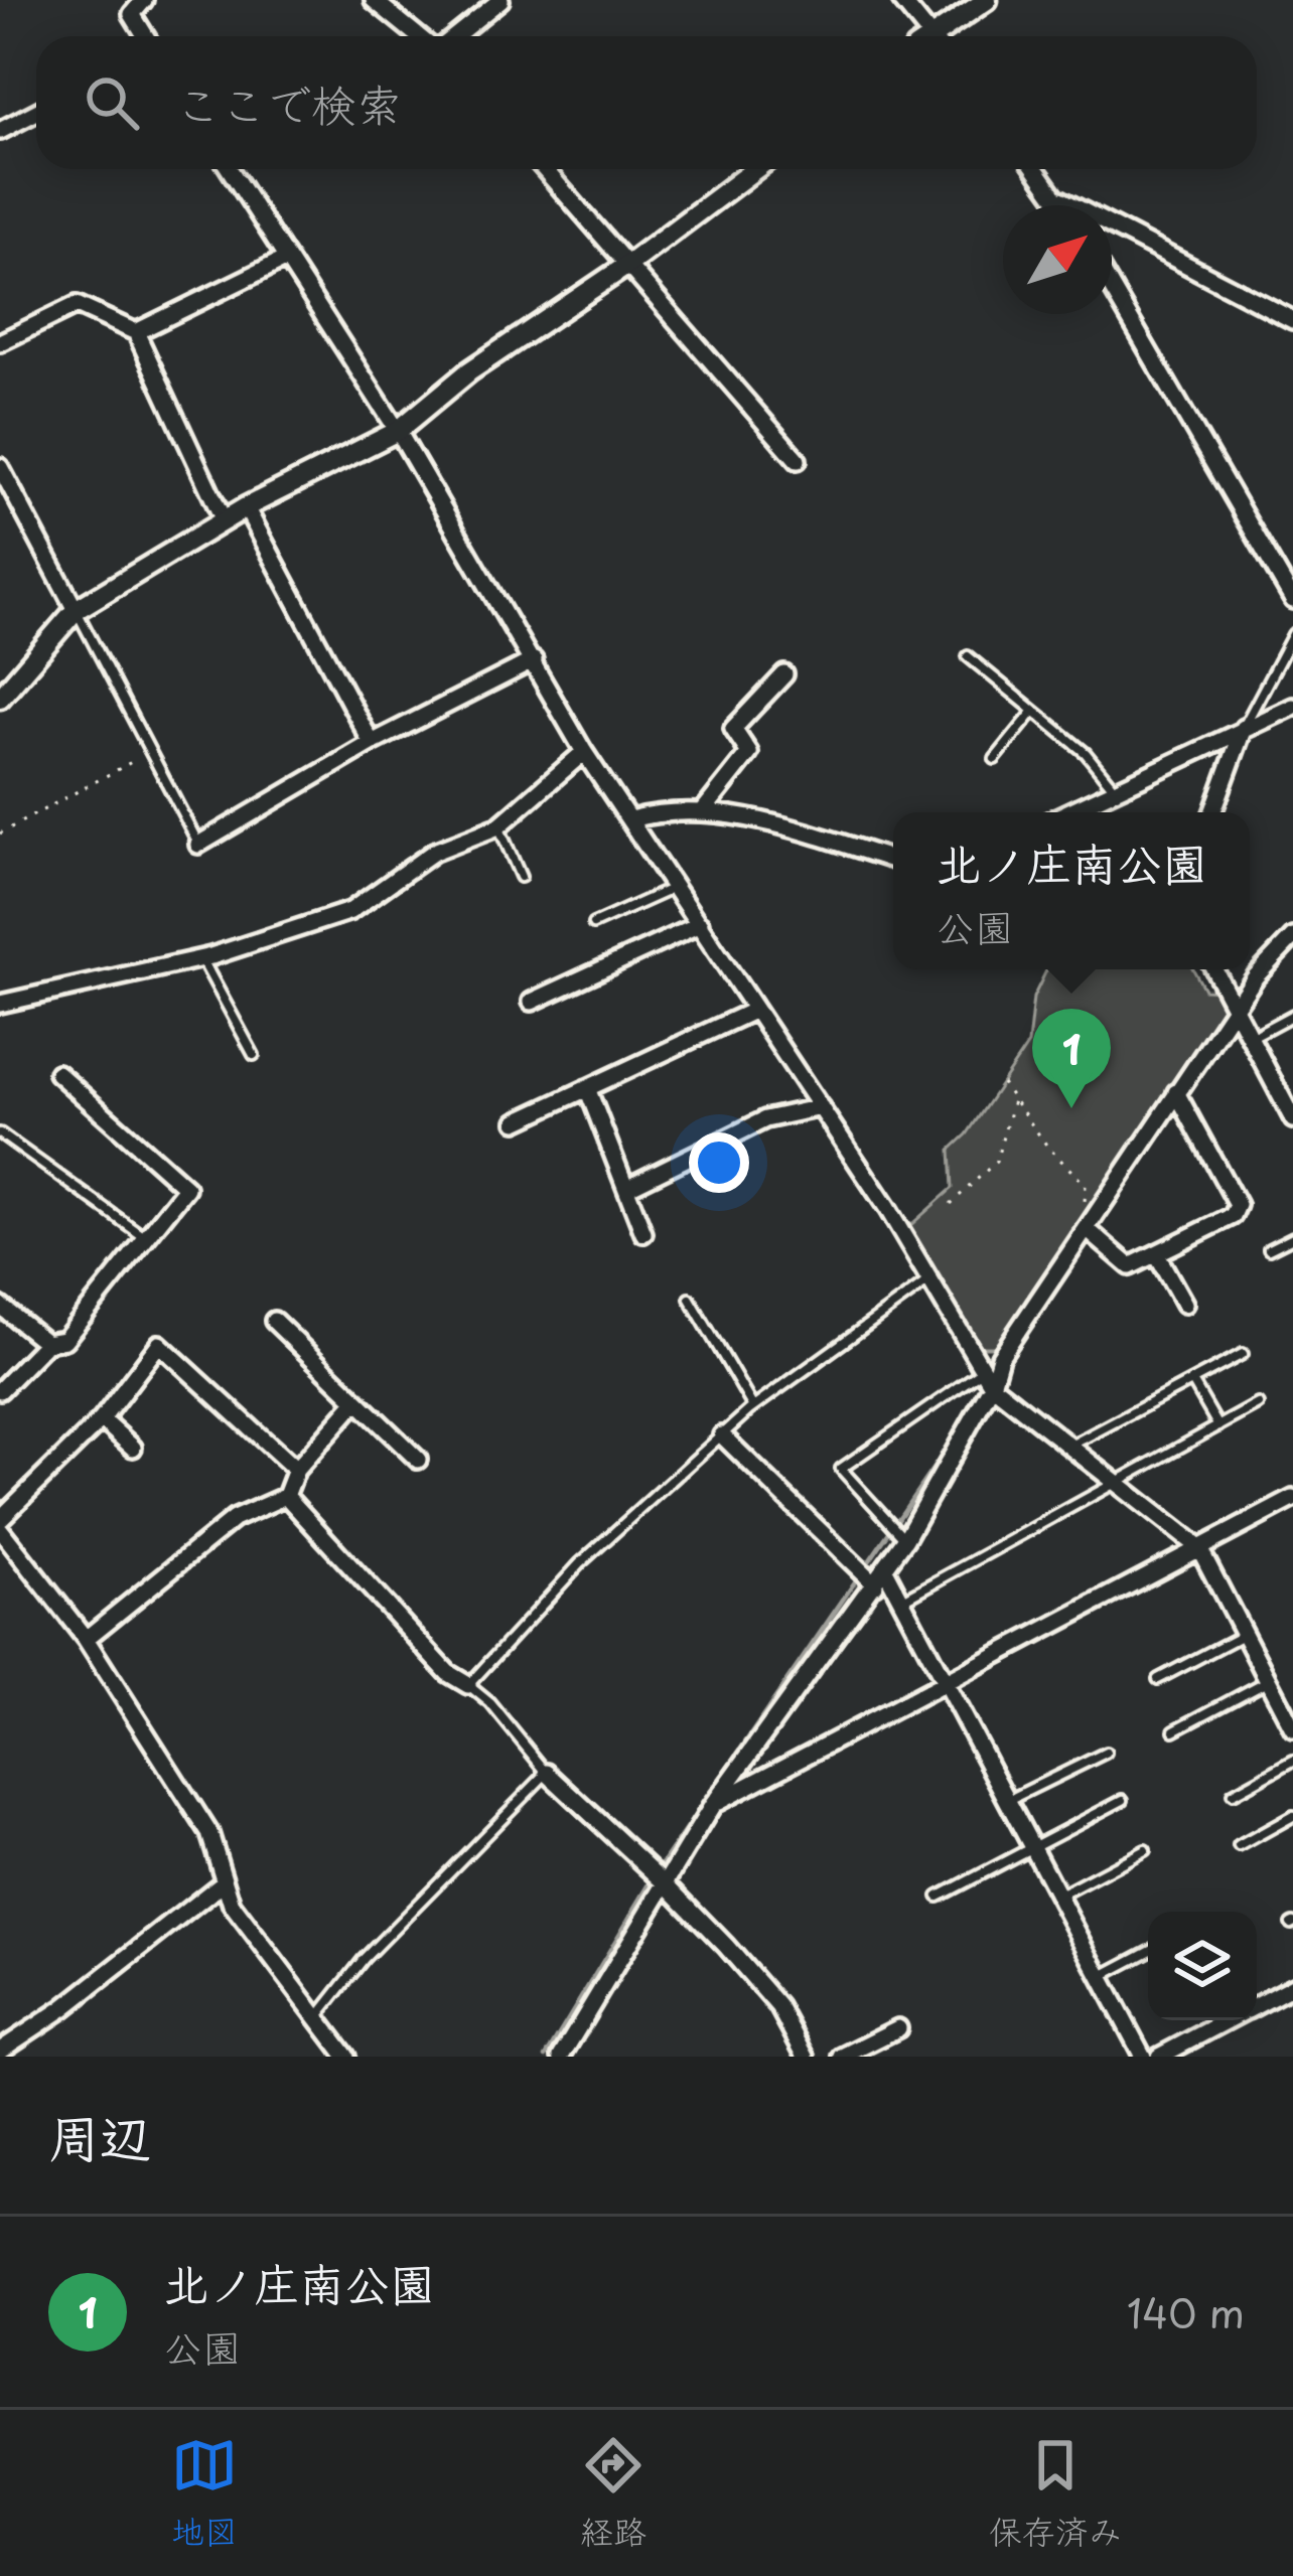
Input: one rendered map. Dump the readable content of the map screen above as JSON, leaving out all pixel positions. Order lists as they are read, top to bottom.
{
  "north": "top right",
  "page": {
    "search": "ここで検索",
    "popup": ["北ノ庄南公園", "公園"],
    "pins": "1",
    "heading": "周辺",
    "list": [
      {
        "mark": "1",
        "name": "北ノ庄南公園",
        "note": "公園",
        "value": "140 m"
      }
    ],
    "nav": ["地図", "経路", "保存済み"]
  }
}
